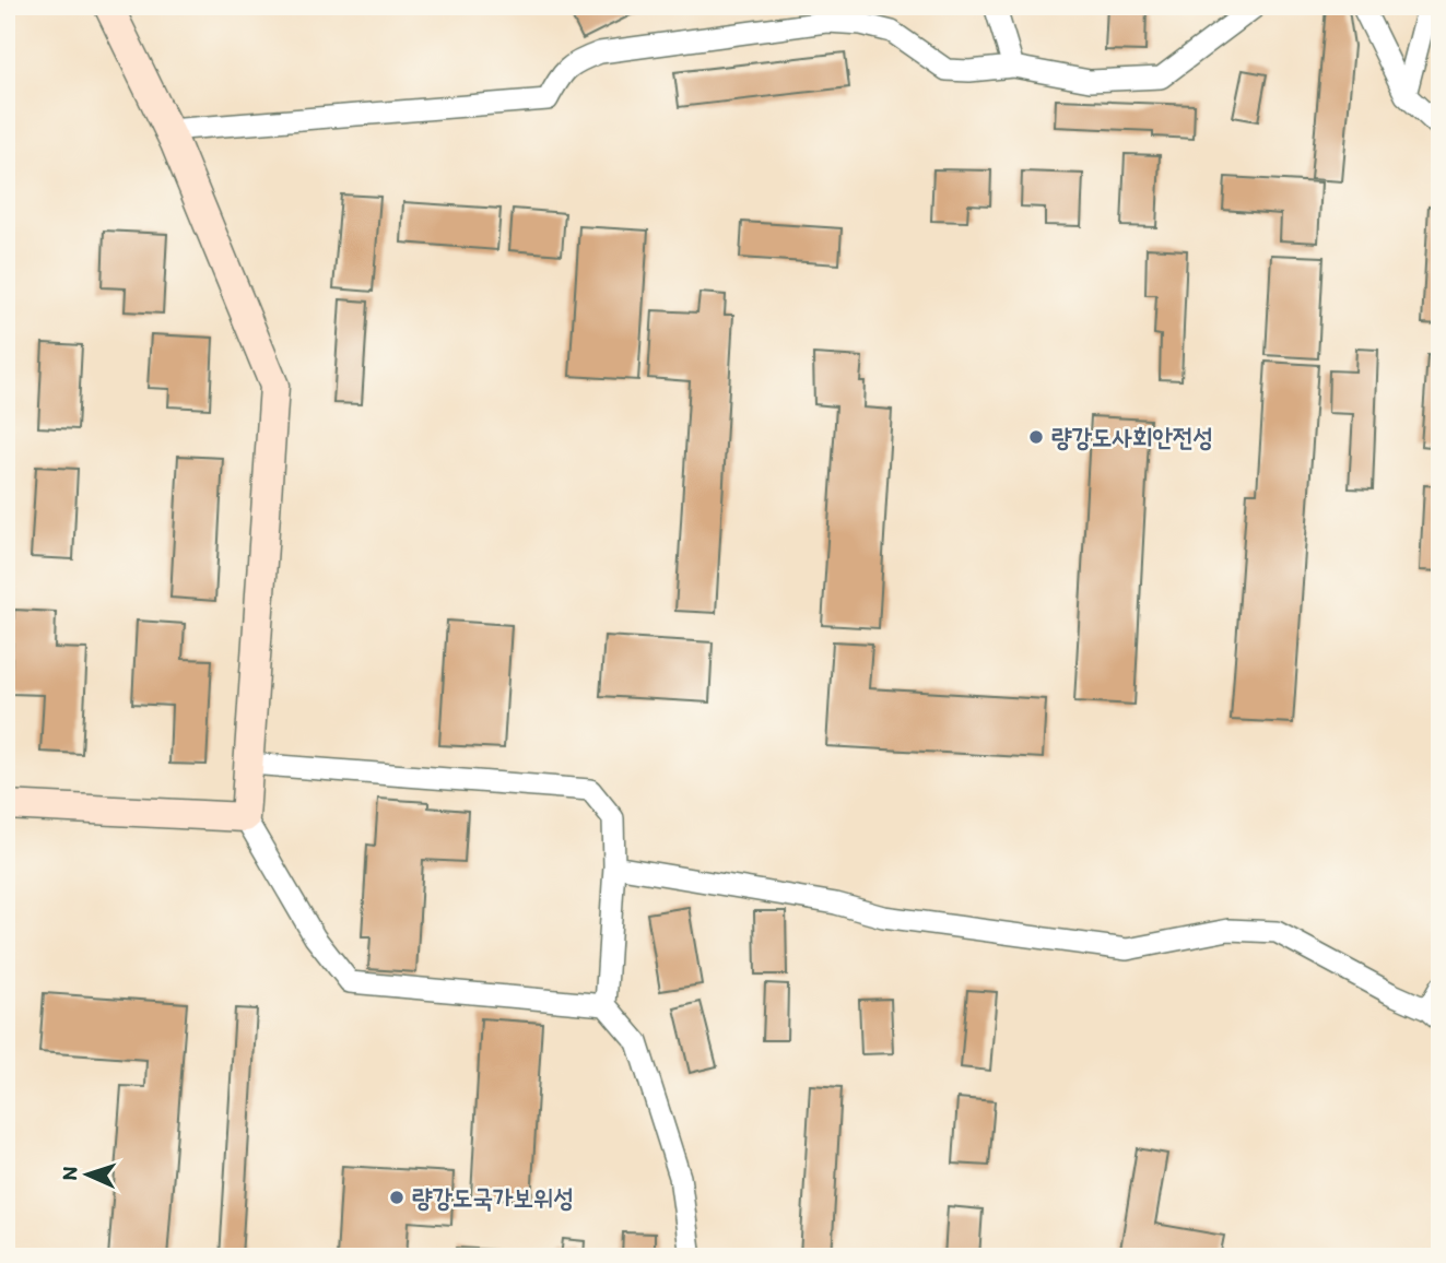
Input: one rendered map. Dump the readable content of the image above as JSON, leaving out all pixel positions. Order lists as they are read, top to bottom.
{
  "places": ["량강도사회안전성", "량강도국가보위성"],
  "north": "left"
}
